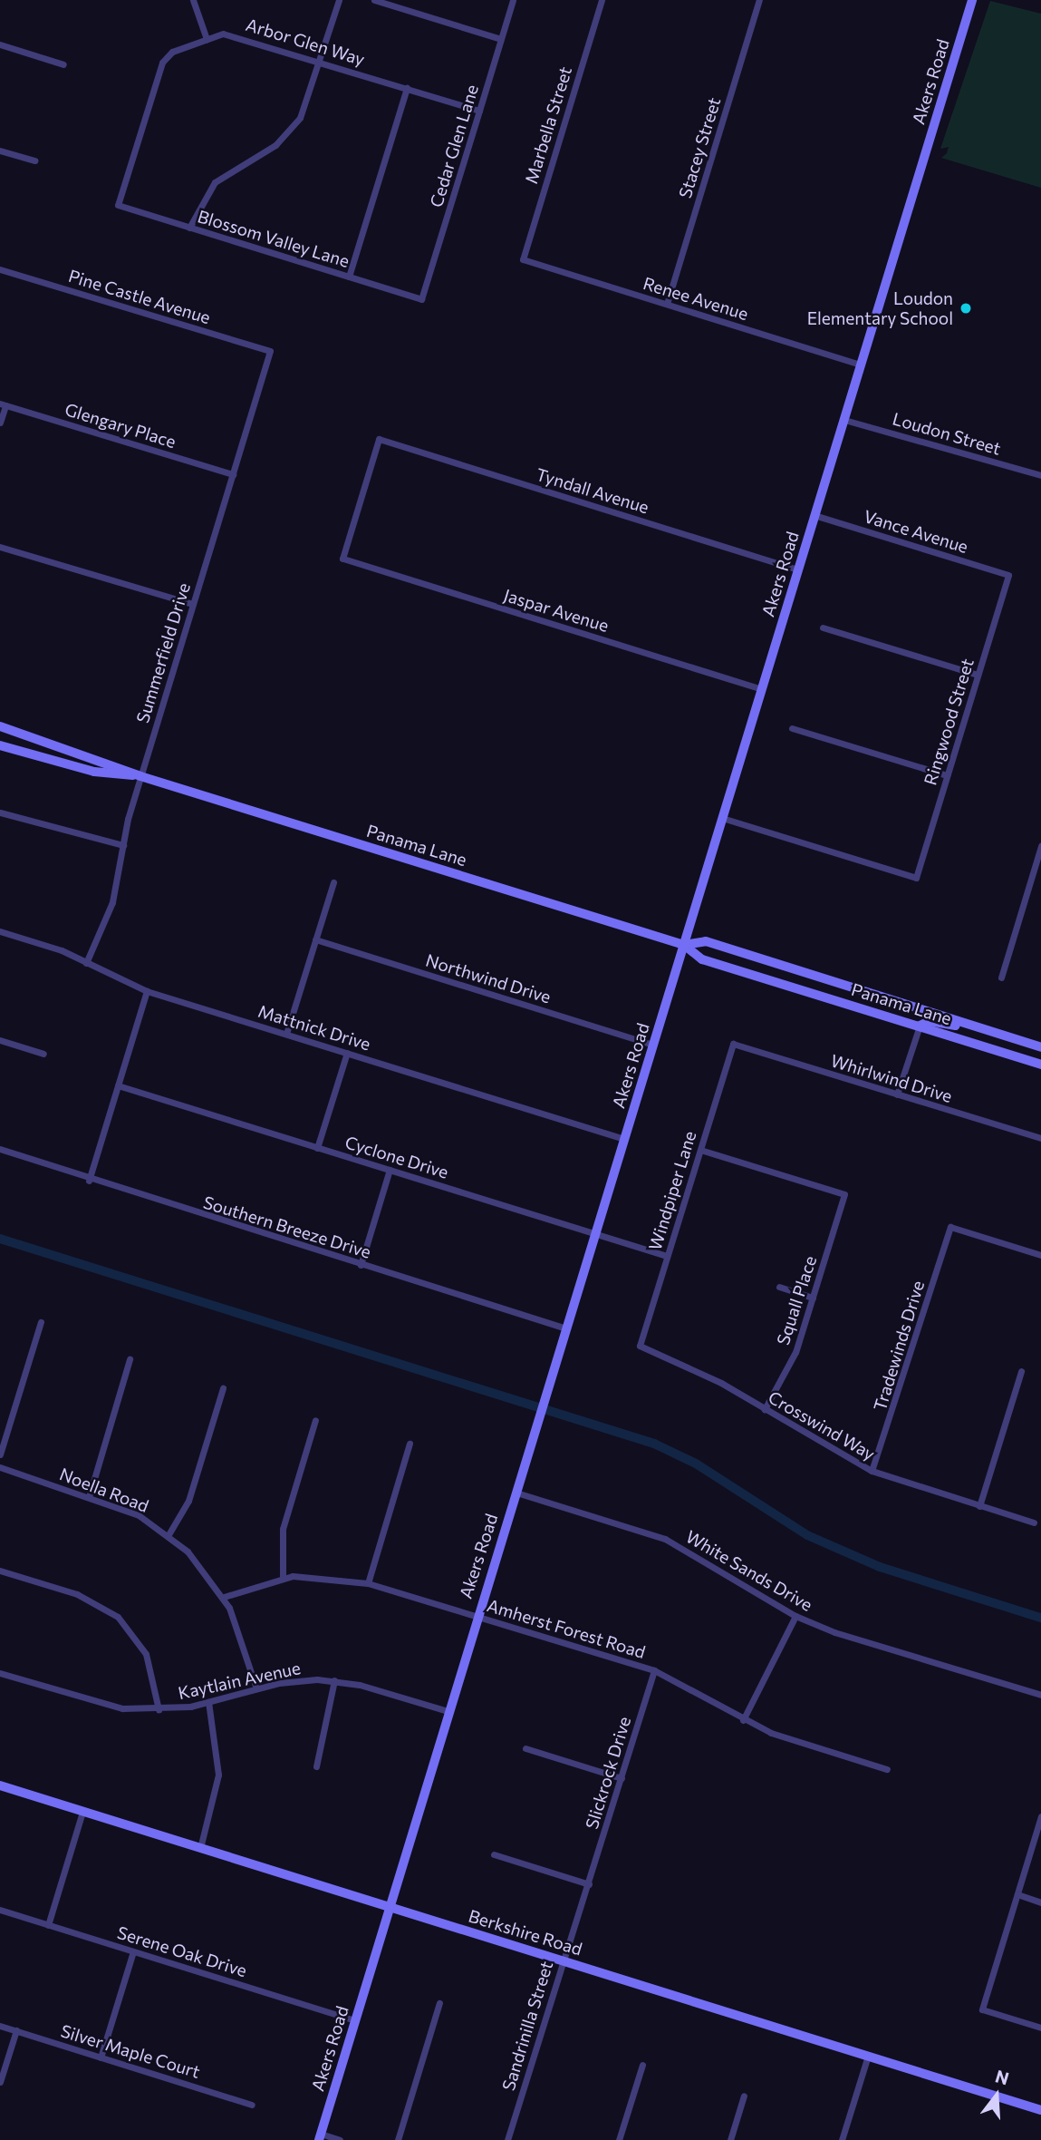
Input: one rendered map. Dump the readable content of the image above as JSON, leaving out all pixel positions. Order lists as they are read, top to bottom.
{
  "streets": {
    "street": [
      "Arbor Glen Way",
      "Akers Road",
      "Marbella Street",
      "Cedar Glen Lane",
      "Stacey Street",
      "Blossom Valley Lane",
      "Pine Castle Avenue",
      "Renee Avenue",
      "Glengary Place",
      "Loudon Street",
      "Tyndall Avenue",
      "Vance Avenue",
      "Jaspar Avenue",
      "Summerfield Drive",
      "Ringwood Street",
      "Panama Lane",
      "Northwind Drive",
      "Mattnick Drive",
      "Whirlwind Drive",
      "Cyclone Drive",
      "Windpiper Lane",
      "Southern Breeze Drive",
      "Squall Place",
      "Tradewinds Drive",
      "Crosswind Way",
      "Noella Road",
      "White Sands Drive",
      "Amherst Forest Road",
      "Kaytlain Avenue",
      "Slickrock Drive",
      "Berkshire Road",
      "Serene Oak Drive",
      "Sandrinilla Street",
      "Silver Maple Court"
    ]
  },
  "crossings": [
    ["Arbor Glen Way", "Cedar Glen Lane"],
    ["Arbor Glen Way", "Blossom Valley Lane"],
    ["Akers Road", "Renee Avenue"],
    ["Akers Road", "Loudon Street"],
    ["Akers Road", "Tyndall Avenue"],
    ["Akers Road", "Vance Avenue"],
    ["Akers Road", "Jaspar Avenue"],
    ["Akers Road", "Ringwood Street"],
    ["Akers Road", "Panama Lane"],
    ["Akers Road", "Northwind Drive"],
    ["Akers Road", "Mattnick Drive"],
    ["Akers Road", "Cyclone Drive"],
    ["Akers Road", "Southern Breeze Drive"],
    ["Akers Road", "White Sands Drive"],
    ["Akers Road", "Amherst Forest Road"],
    ["Akers Road", "Kaytlain Avenue"],
    ["Akers Road", "Berkshire Road"],
    ["Akers Road", "Serene Oak Drive"],
    ["Marbella Street", "Renee Avenue"],
    ["Cedar Glen Lane", "Blossom Valley Lane"],
    ["Stacey Street", "Renee Avenue"],
    ["Pine Castle Avenue", "Summerfield Drive"],
    ["Glengary Place", "Summerfield Drive"],
    ["Tyndall Avenue", "Jaspar Avenue"],
    ["Vance Avenue", "Ringwood Street"],
    ["Summerfield Drive", "Panama Lane"],
    ["Summerfield Drive", "Mattnick Drive"],
    ["Whirlwind Drive", "Windpiper Lane"],
    ["Cyclone Drive", "Windpiper Lane"],
    ["Windpiper Lane", "Squall Place"],
    ["Windpiper Lane", "Crosswind Way"],
    ["Squall Place", "Crosswind Way"],
    ["Tradewinds Drive", "Crosswind Way"],
    ["Noella Road", "Amherst Forest Road"],
    ["Noella Road", "Kaytlain Avenue"],
    ["Amherst Forest Road", "Slickrock Drive"],
    ["Slickrock Drive", "Sandrinilla Street"],
    ["Berkshire Road", "Sandrinilla Street"]
  ],
  "places": ["Loudon Elementary School"],
  "north": "top"
}
